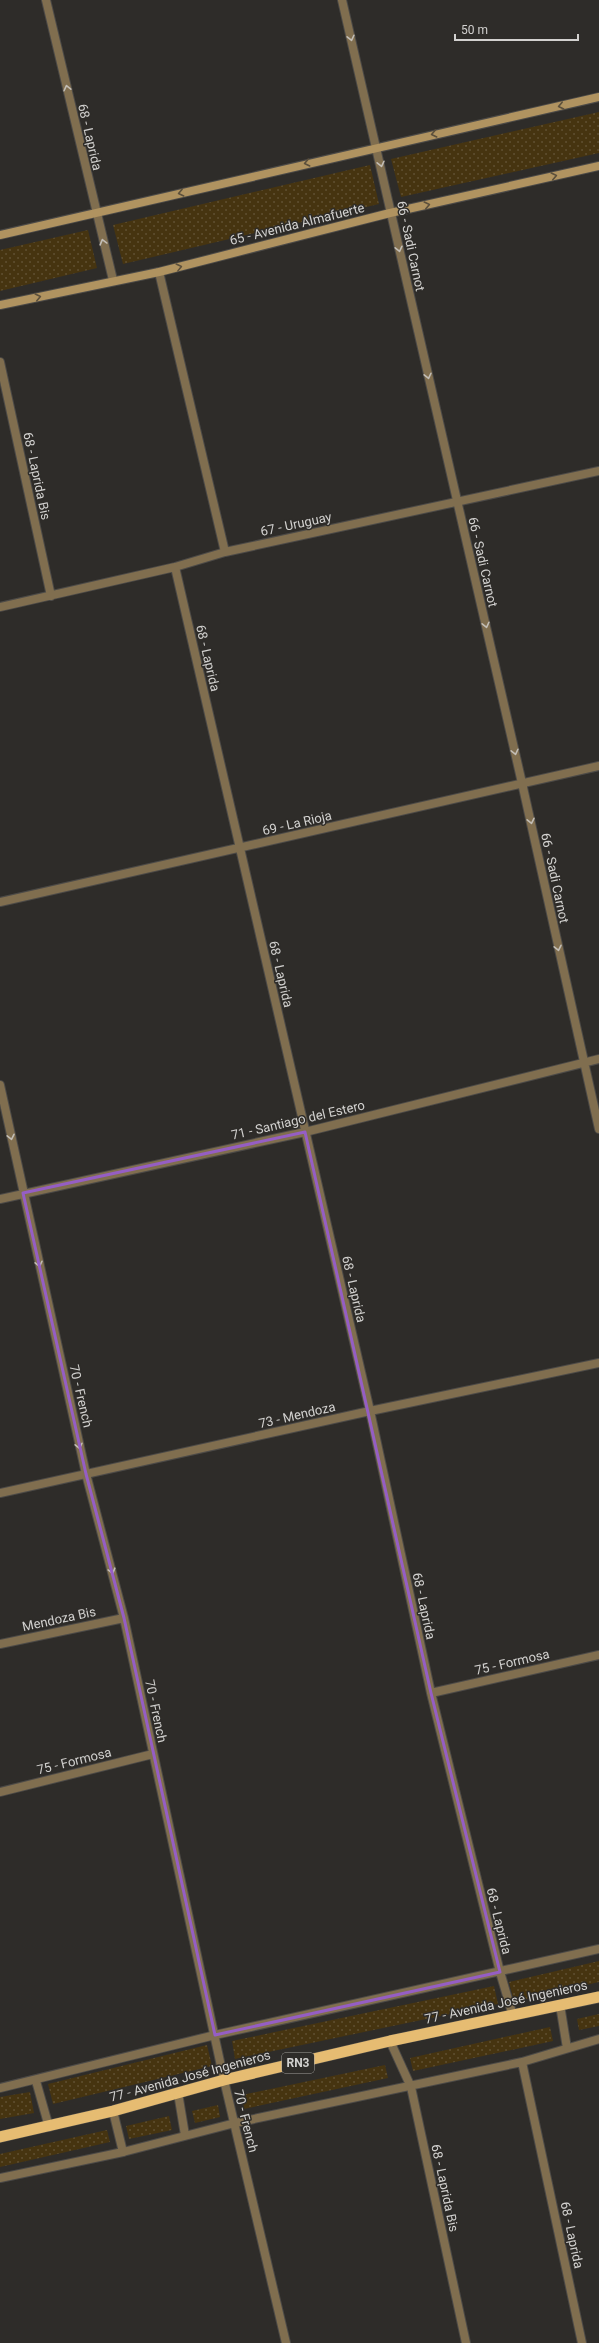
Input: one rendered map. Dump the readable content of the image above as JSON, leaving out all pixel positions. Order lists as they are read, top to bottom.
{
  "streets": {
    "highway": ["77 - Avenida José Ingenieros", "RN3"],
    "main road": ["65 - Avenida Almafuerte"],
    "street": [
      "68 - Laprida",
      "66 - Sadi Carnot",
      "68 - Laprida Bis",
      "67 - Uruguay",
      "69 - La Rioja",
      "71 - Santiago del Estero",
      "70 - French",
      "73 - Mendoza",
      "Mendoza Bis",
      "75 - Formosa"
    ]
  },
  "crossings": [
    ["68 - Laprida", "65 - Avenida Almafuerte"],
    ["68 - Laprida", "67 - Uruguay"],
    ["68 - Laprida", "69 - La Rioja"],
    ["68 - Laprida", "71 - Santiago del Estero"],
    ["68 - Laprida", "73 - Mendoza"],
    ["68 - Laprida", "75 - Formosa"],
    ["68 - Laprida", "77 - Avenida José Ingenieros"],
    ["65 - Avenida Almafuerte", "66 - Sadi Carnot"],
    ["66 - Sadi Carnot", "67 - Uruguay"],
    ["66 - Sadi Carnot", "69 - La Rioja"],
    ["66 - Sadi Carnot", "71 - Santiago del Estero"],
    ["68 - Laprida Bis", "67 - Uruguay"],
    ["68 - Laprida Bis", "77 - Avenida José Ingenieros"],
    ["71 - Santiago del Estero", "70 - French"],
    ["70 - French", "73 - Mendoza"],
    ["70 - French", "Mendoza Bis"],
    ["70 - French", "75 - Formosa"],
    ["70 - French", "77 - Avenida José Ingenieros"]
  ],
  "one_way": ["66 - Sadi Carnot", "70 - French"],
  "scale_bar": "50 m"
}
